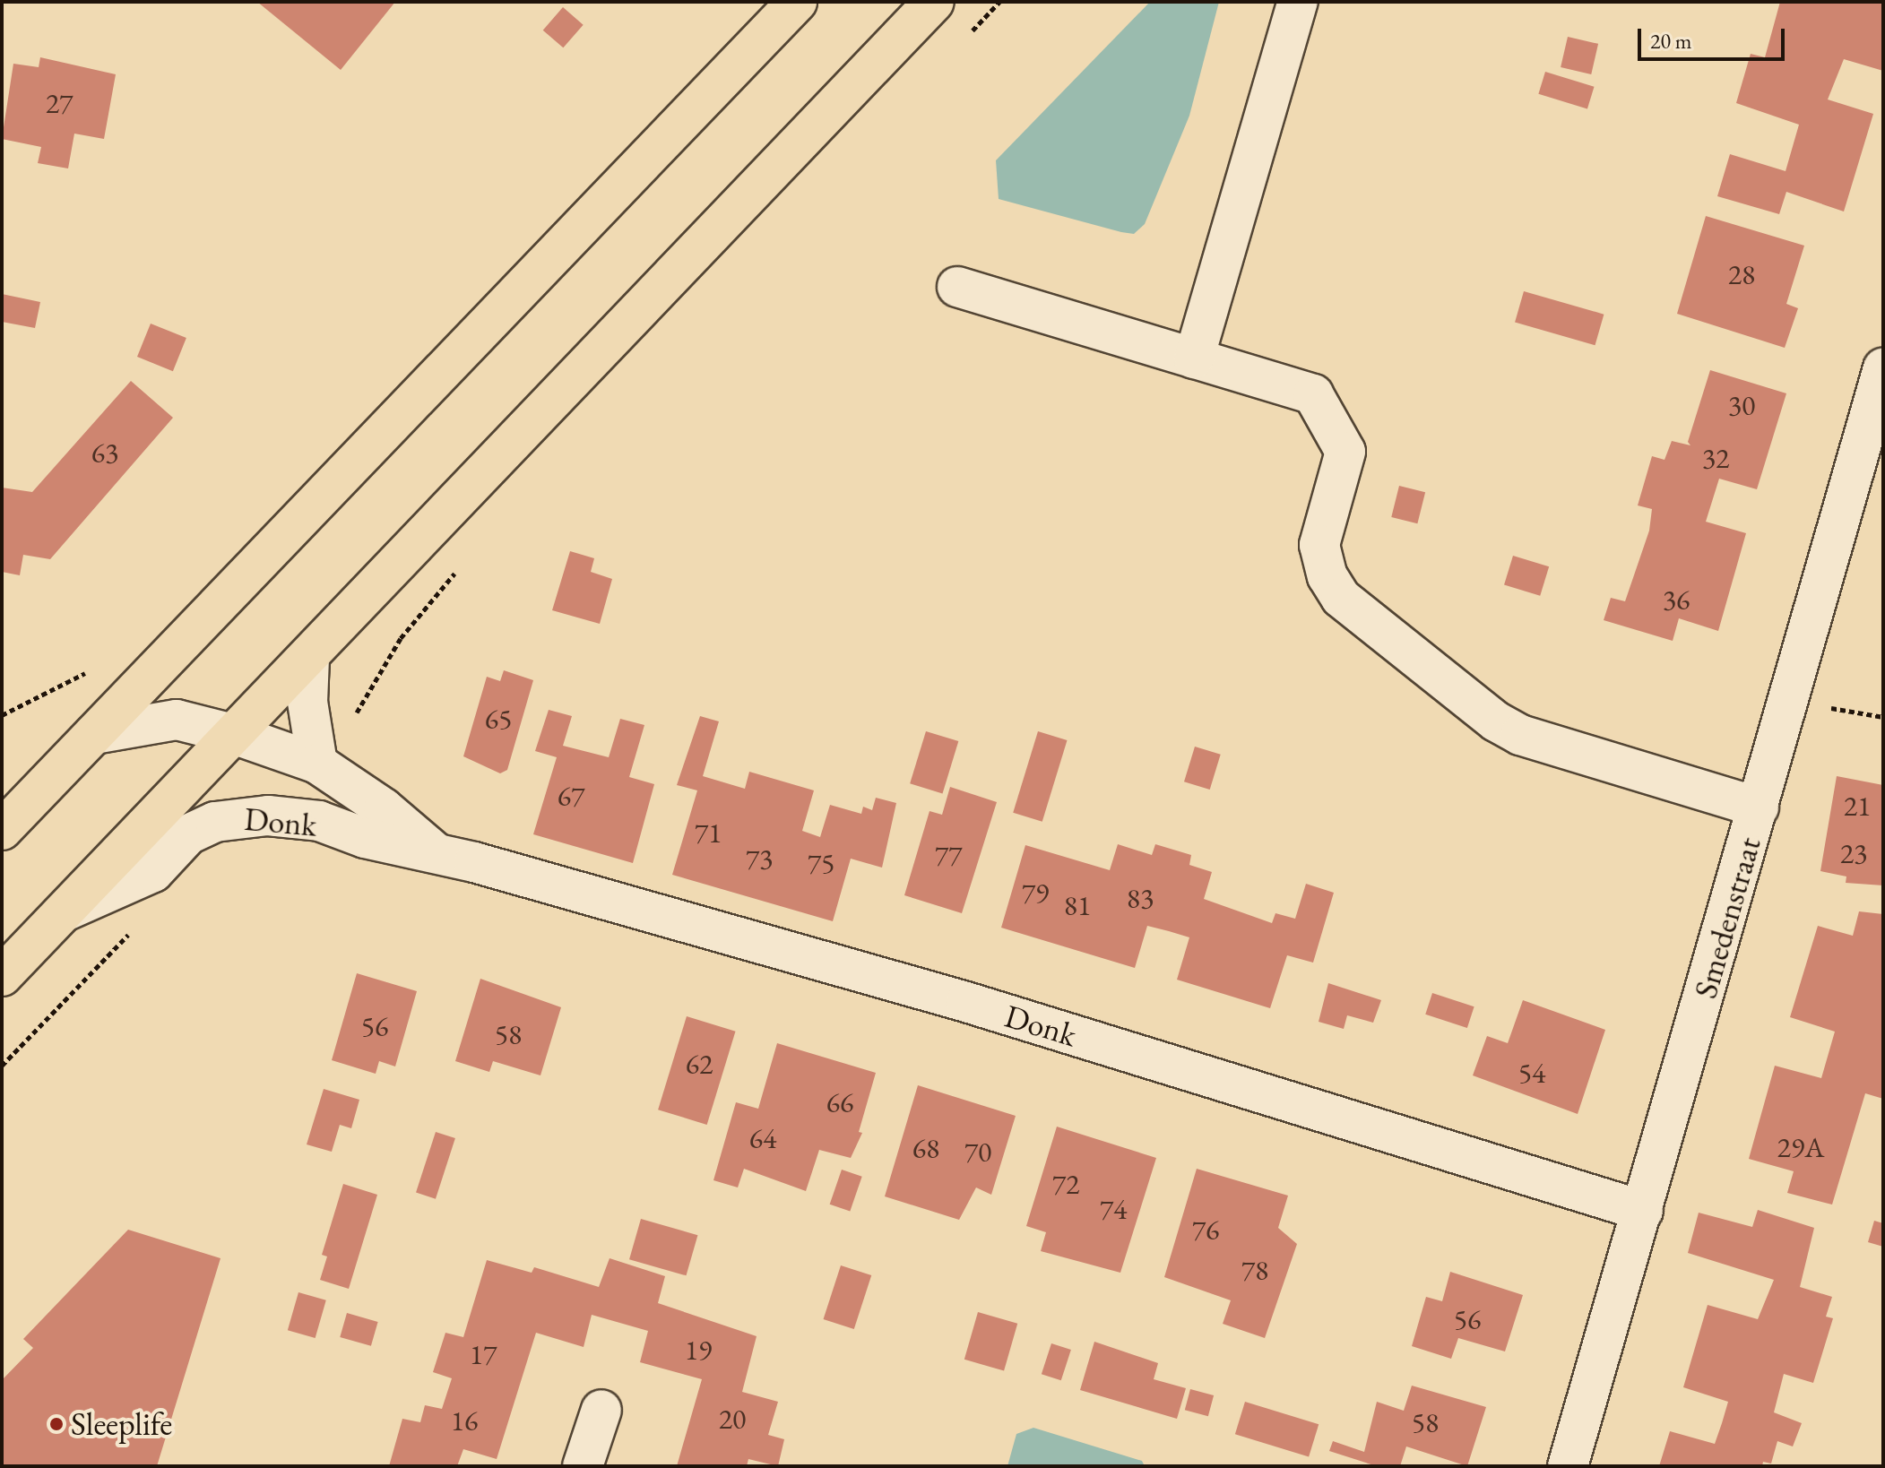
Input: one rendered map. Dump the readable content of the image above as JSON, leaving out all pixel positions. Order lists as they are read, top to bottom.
{
  "streets": {
    "street": ["Donk", "Smedenstraat"]
  },
  "crossings": [
    ["Donk", "Smedenstraat"]
  ],
  "places": ["Sleeplife"],
  "house_numbers": [
    "27",
    "28",
    "30",
    "63",
    "32",
    "36",
    "65",
    "67",
    "21",
    "71",
    "23",
    "77",
    "73",
    "75",
    "79",
    "83",
    "81",
    "56",
    "58",
    "62",
    "54",
    "66",
    "64",
    "29A",
    "68",
    "70",
    "72",
    "74",
    "76",
    "78",
    "56",
    "19",
    "17",
    "20",
    "16",
    "58"
  ],
  "scale_bar": "20 m"
}
